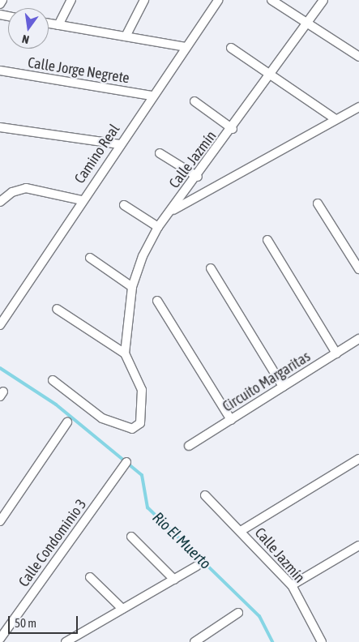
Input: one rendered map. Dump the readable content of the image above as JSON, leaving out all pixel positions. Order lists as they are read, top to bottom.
{
  "streets": {
    "street": [
      "Calle Jorge Negrete",
      "Camino Real",
      "Calle Jazmín",
      "Circuito Margaritas",
      "Calle Condominio 3"
    ]
  },
  "crossings": [
    ["Calle Jorge Negrete", "Camino Real"]
  ],
  "water": ["Rio El Muerto"],
  "scale_bar": "50 m",
  "north": "bottom"
}
